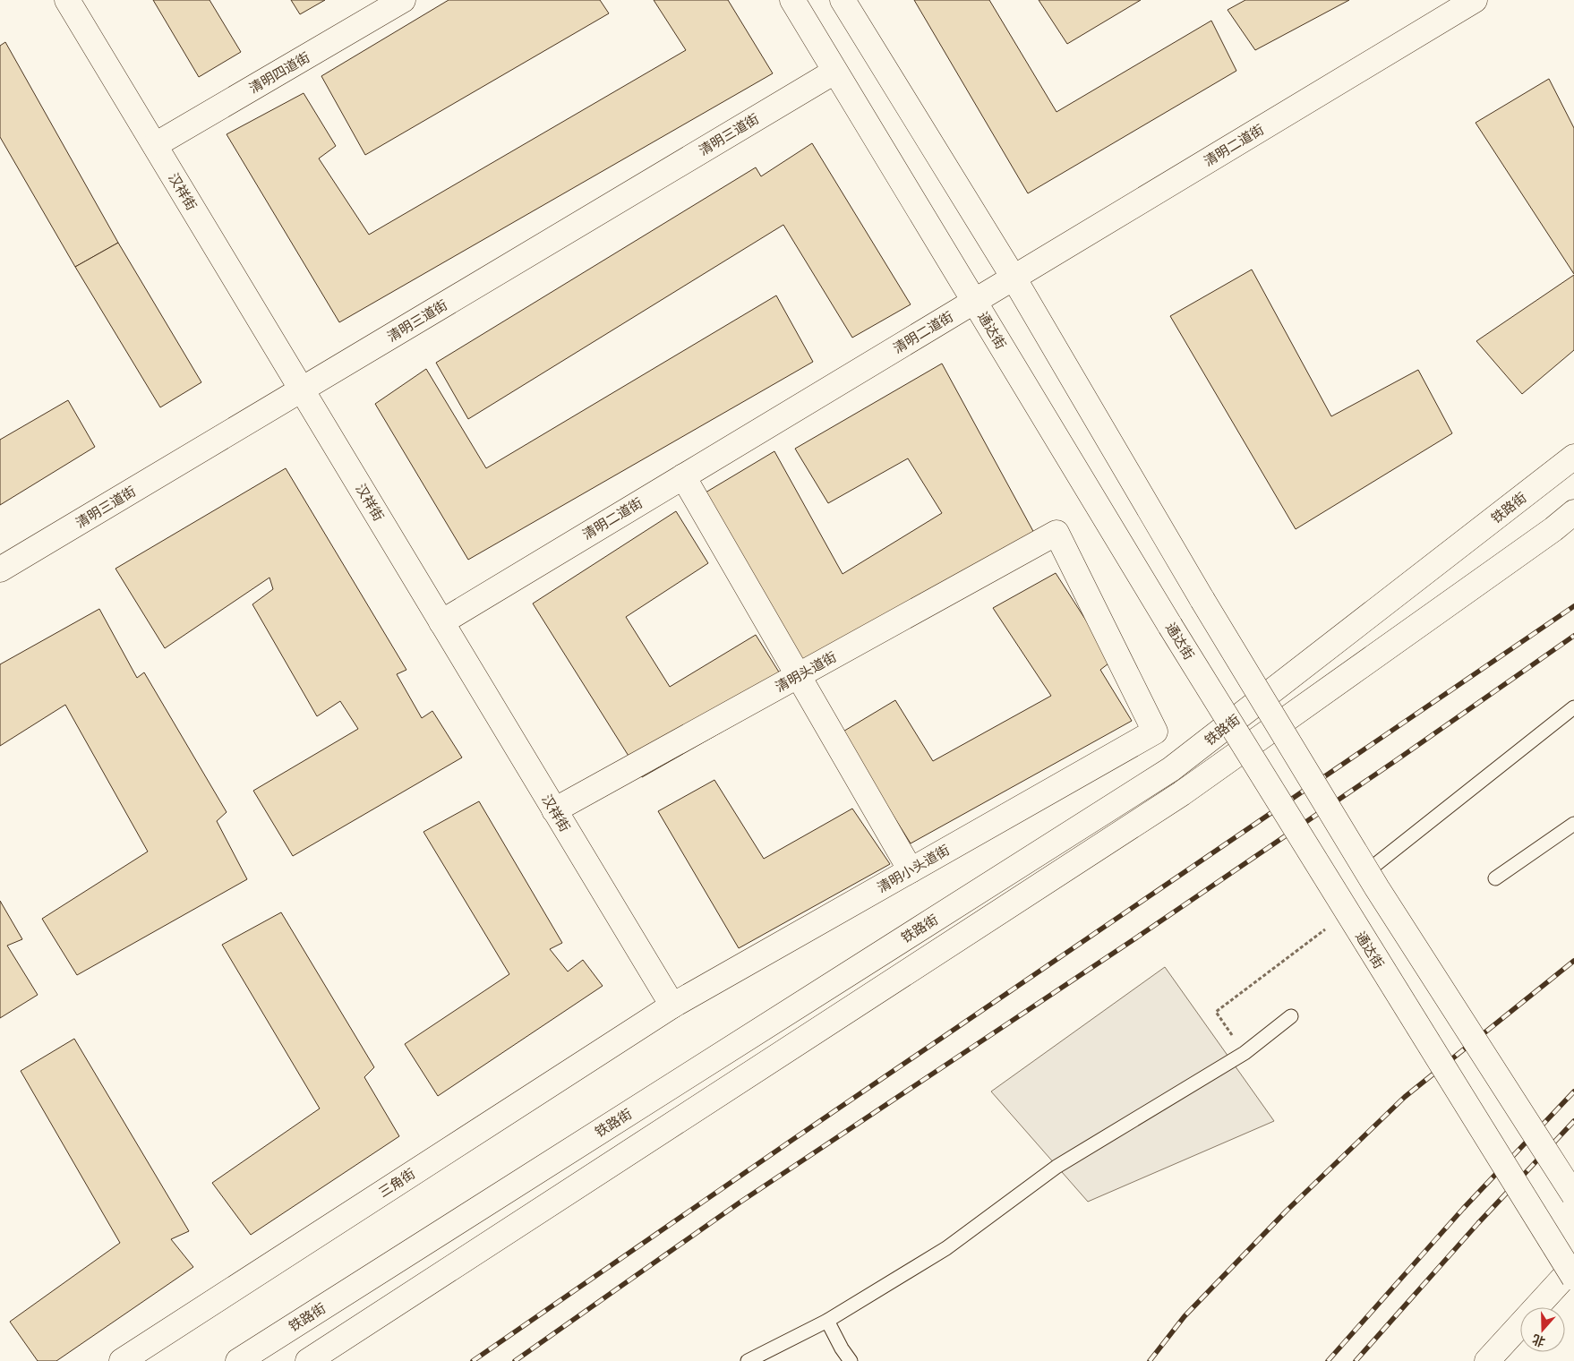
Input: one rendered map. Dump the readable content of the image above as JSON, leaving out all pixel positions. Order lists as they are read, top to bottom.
{
  "streets": {
    "main road": [
      "清明四道街",
      "清明三道街",
      "清明二道街",
      "汉祥街",
      "通达街",
      "铁路街",
      "清明头道街",
      "清明小头道街",
      "三角街"
    ]
  },
  "crossings": [
    ["清明四道街", "汉祥街"],
    ["清明三道街", "汉祥街"],
    ["清明三道街", "通达街"],
    ["清明二道街", "汉祥街"],
    ["清明二道街", "通达街"],
    ["汉祥街", "清明头道街"],
    ["汉祥街", "清明小头道街"],
    ["汉祥街", "三角街"],
    ["清明头道街", "清明小头道街"],
    ["清明小头道街", "三角街"]
  ],
  "north": "bottom"
}
